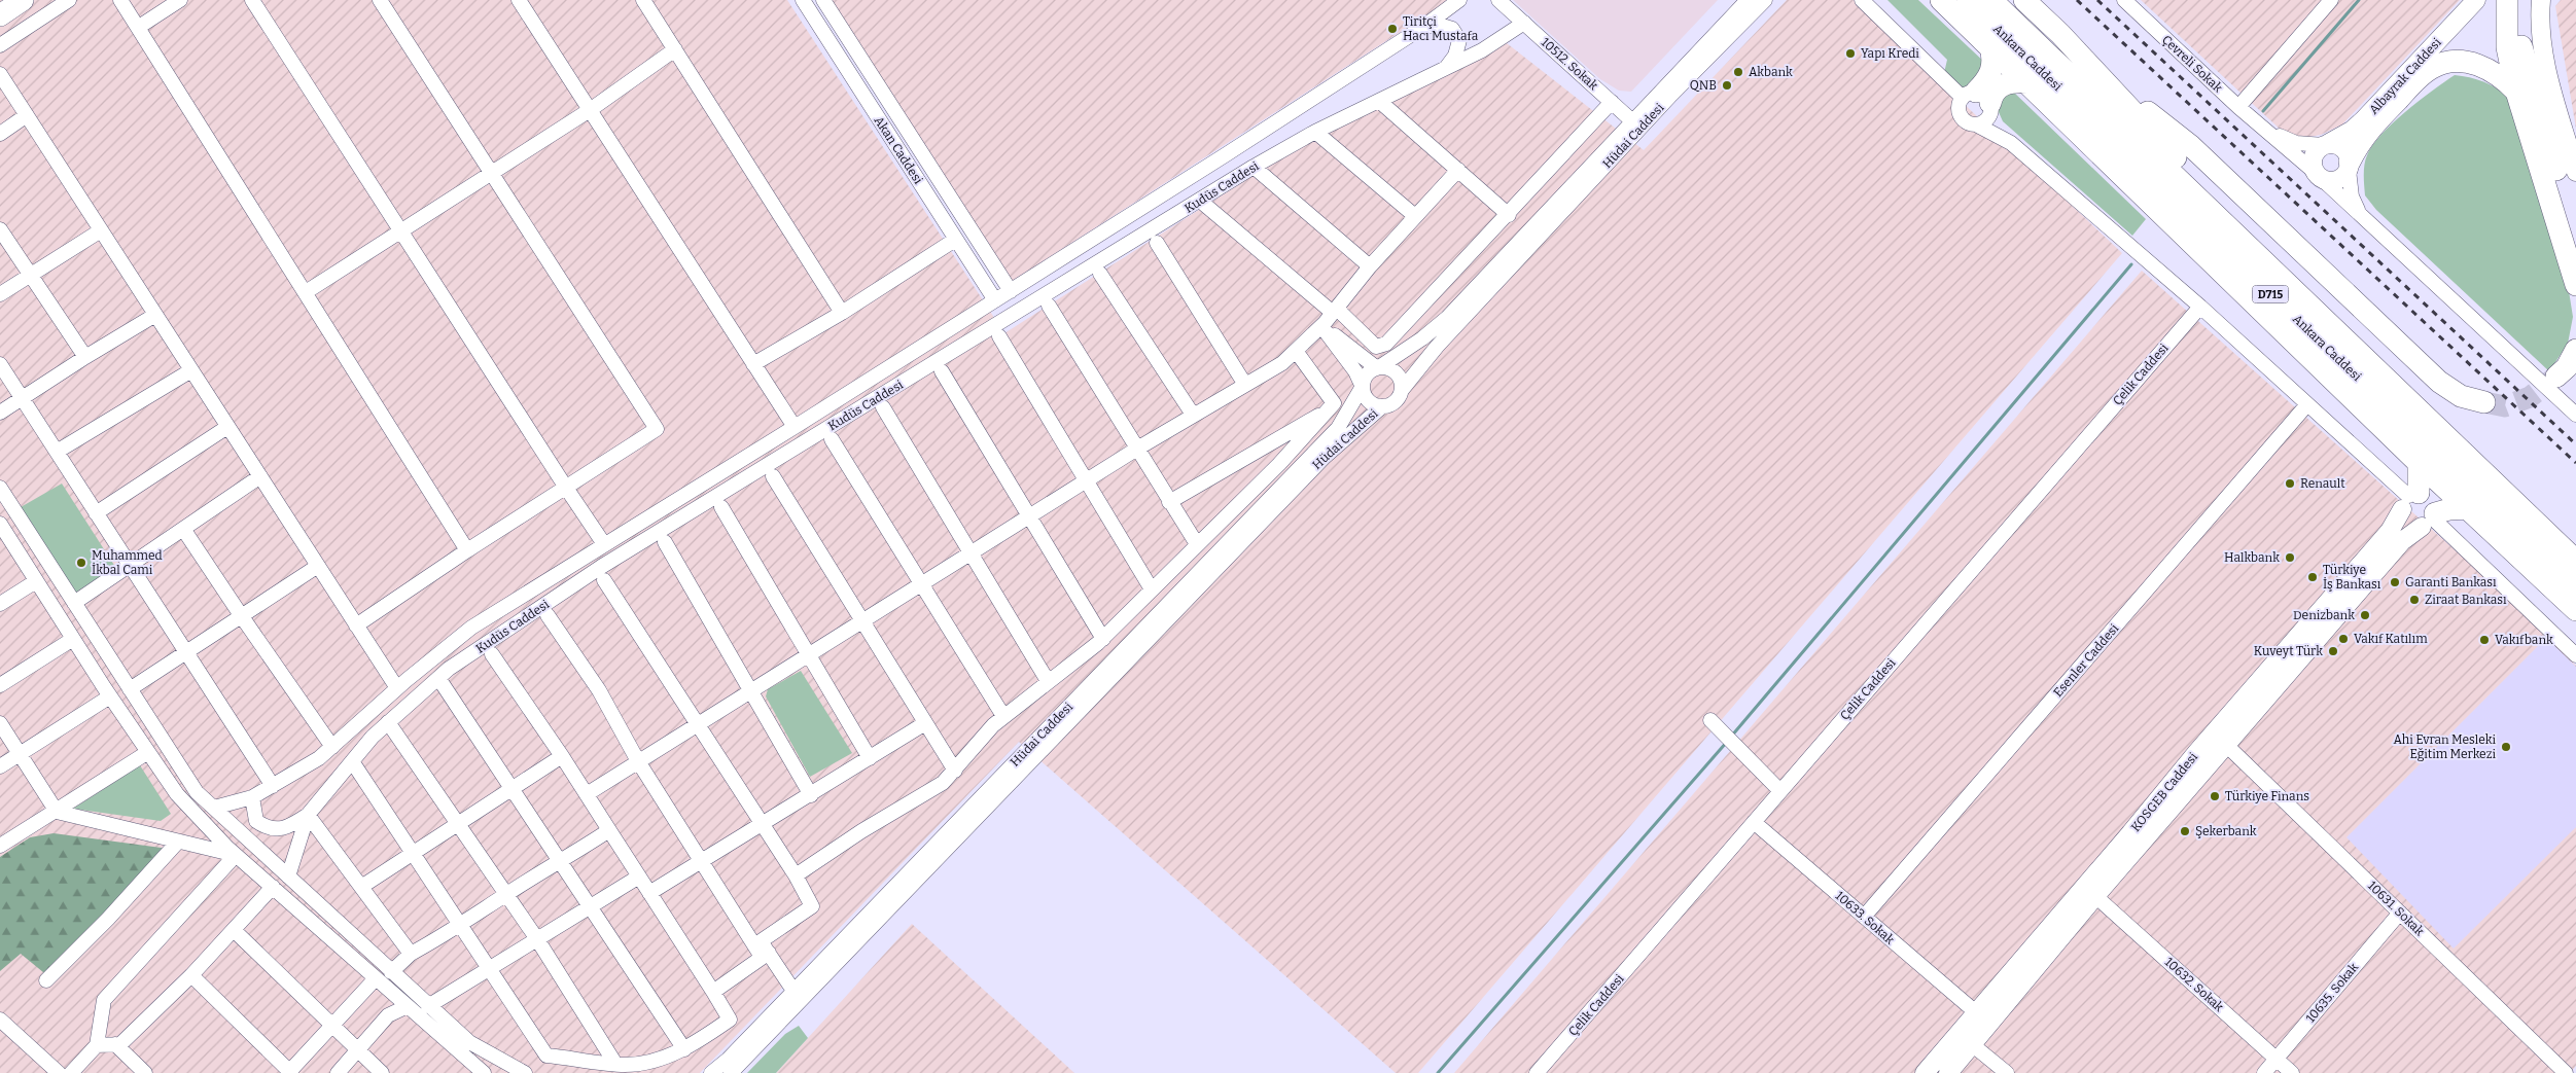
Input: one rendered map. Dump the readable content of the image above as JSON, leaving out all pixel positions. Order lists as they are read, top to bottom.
{
  "streets": {
    "highway": ["Ankara Caddesi", "D715"],
    "main road": ["Albayrak Caddesi", "KOSGEB Caddesi"],
    "street": [
      "10512. Sokak",
      "Çevreli Sokak",
      "Hüdai Caddesi",
      "Akan Caddesi",
      "Kudüs Caddesi",
      "Çelik Caddesi",
      "Esenler Caddesi",
      "10631. Sokak",
      "10633. Sokak",
      "10632. Sokak",
      "10635. Sokak"
    ]
  },
  "crossings": [
    ["10512. Sokak", "Hüdai Caddesi"],
    ["10512. Sokak", "Kudüs Caddesi"],
    ["Çevreli Sokak", "Albayrak Caddesi"],
    ["Akan Caddesi", "Kudüs Caddesi"],
    ["Çelik Caddesi", "10633. Sokak"],
    ["Esenler Caddesi", "10633. Sokak"],
    ["KOSGEB Caddesi", "10631. Sokak"],
    ["KOSGEB Caddesi", "10633. Sokak"],
    ["KOSGEB Caddesi", "10632. Sokak"],
    ["10631. Sokak", "10635. Sokak"],
    ["10632. Sokak", "10635. Sokak"]
  ],
  "places": [
    "Tiritçi Hacı Mustafa",
    "Yapı Kredi",
    "Akbank",
    "QNB",
    "Renault",
    "Halkbank",
    "Muhammed İkbal Cami",
    "Türkiye İş Bankası",
    "Garanti Bankası",
    "Ziraat Bankası",
    "Denizbank",
    "Vakıf Katılım",
    "Vakıfbank",
    "Kuveyt Türk",
    "Ahi Evran Mesleki Eğitim Merkezi",
    "Türkiye Finans",
    "Şekerbank"
  ]
}
